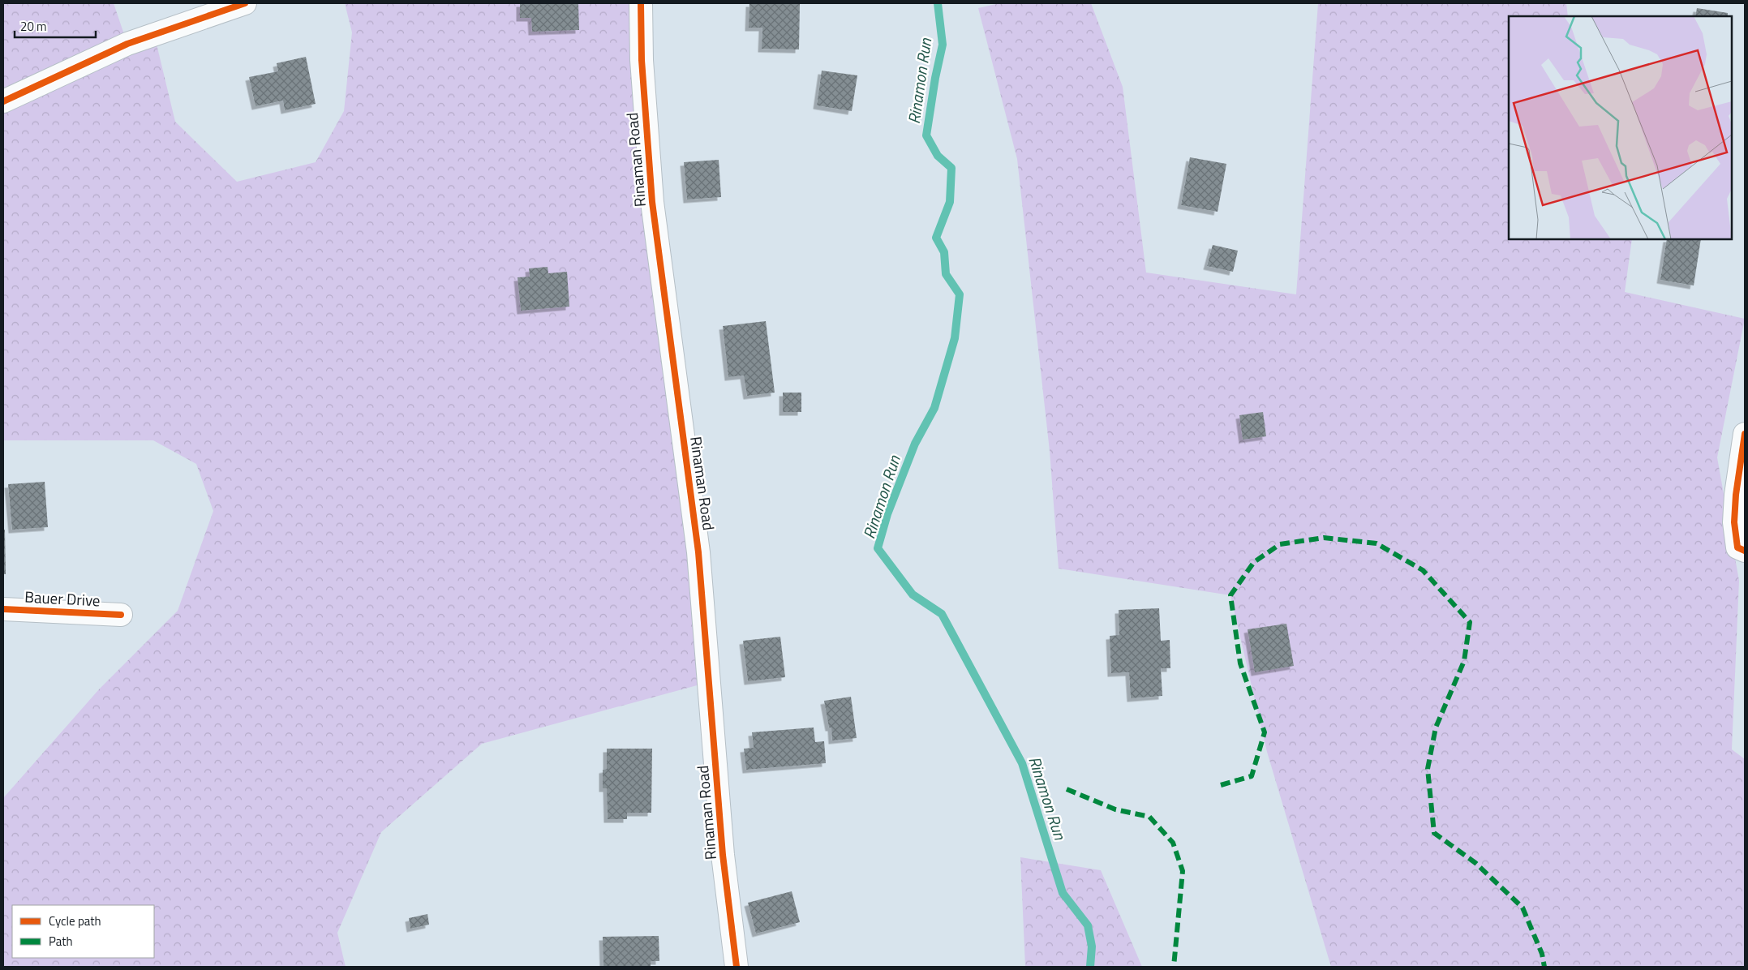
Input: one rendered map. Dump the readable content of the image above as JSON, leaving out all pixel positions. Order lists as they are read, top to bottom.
{
  "streets": {
    "street": ["Rinaman Road", "Bauer Drive"]
  },
  "water": ["Rinamon Run"],
  "legend": ["Cycle path", "Path"],
  "scale_bar": "20 m"
}
